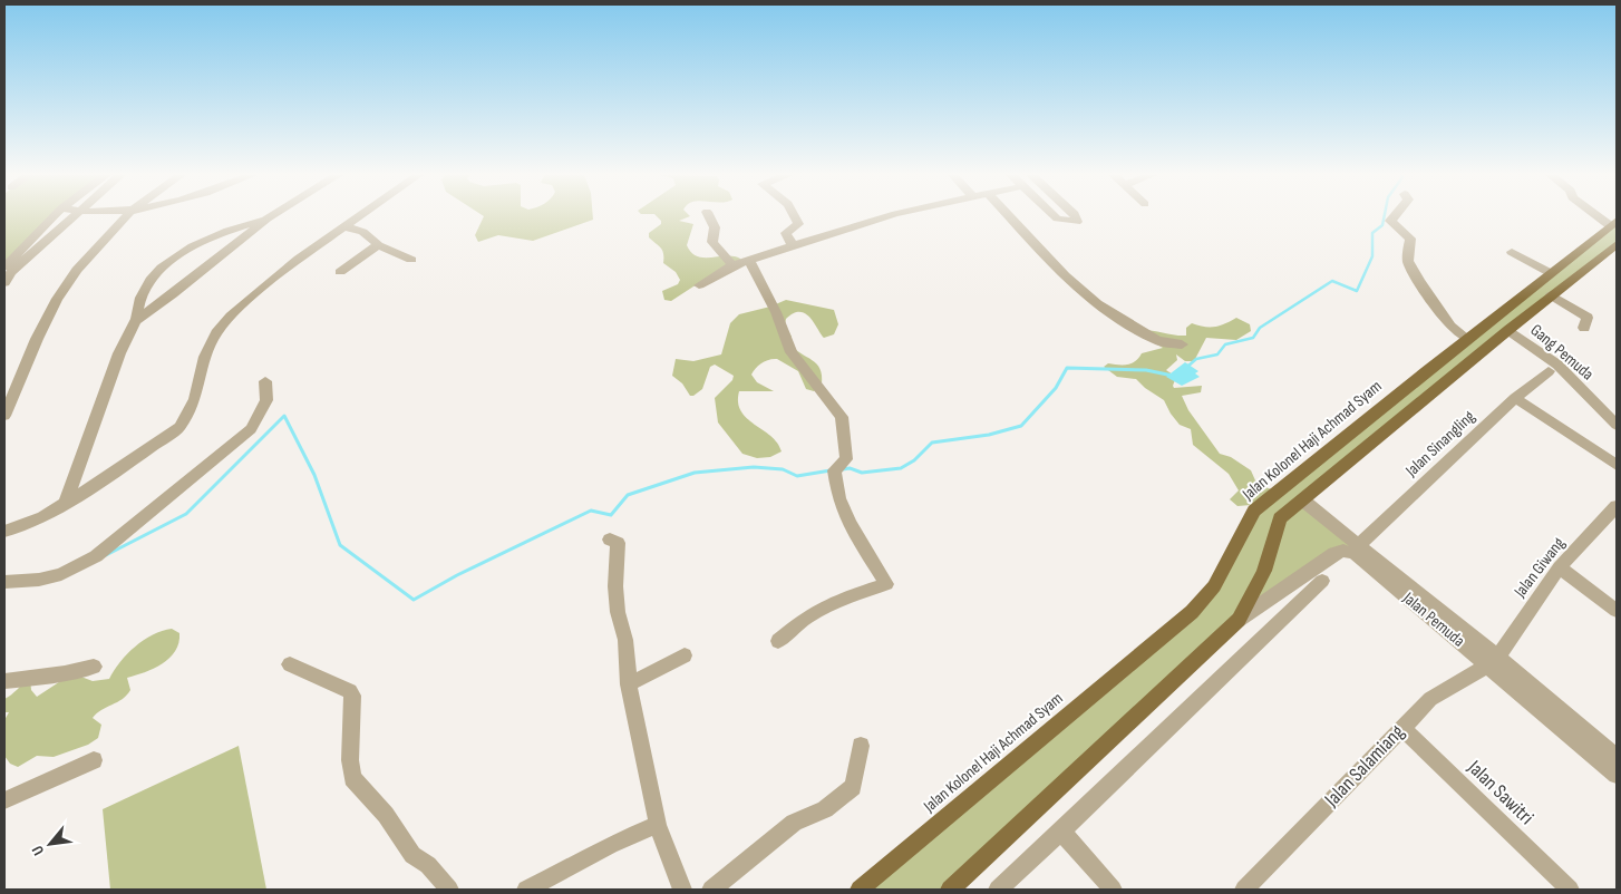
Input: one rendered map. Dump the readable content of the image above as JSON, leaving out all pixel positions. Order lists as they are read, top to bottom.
{
  "streets": {
    "main road": ["Jalan Kolonel Haji Achmad Syam"],
    "street": [
      "Gang Pemuda",
      "Jalan Sinangling",
      "Jalan Giwang",
      "Jalan Pemuda",
      "Jalan Salamiang",
      "Jalan Sawitri"
    ]
  },
  "crossings": [
    ["Jalan Sinangling", "Jalan Pemuda"],
    ["Jalan Giwang", "Jalan Pemuda"],
    ["Jalan Giwang", "Jalan Salamiang"],
    ["Jalan Pemuda", "Jalan Salamiang"],
    ["Jalan Salamiang", "Jalan Sawitri"]
  ],
  "north": "bottom left"
}
